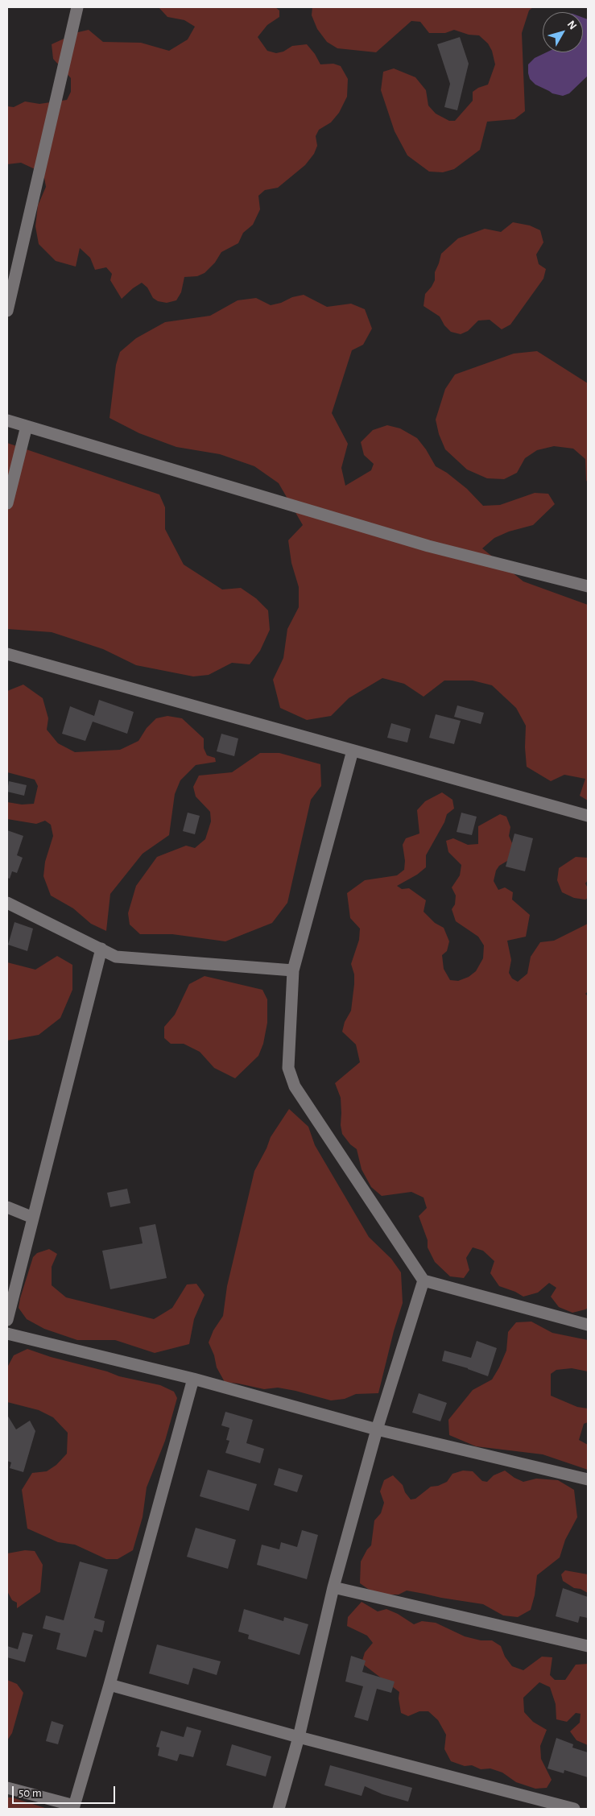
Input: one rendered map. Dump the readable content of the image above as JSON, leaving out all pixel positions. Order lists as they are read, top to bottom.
{
  "scale_bar": "50 m",
  "north": "top right"
}
